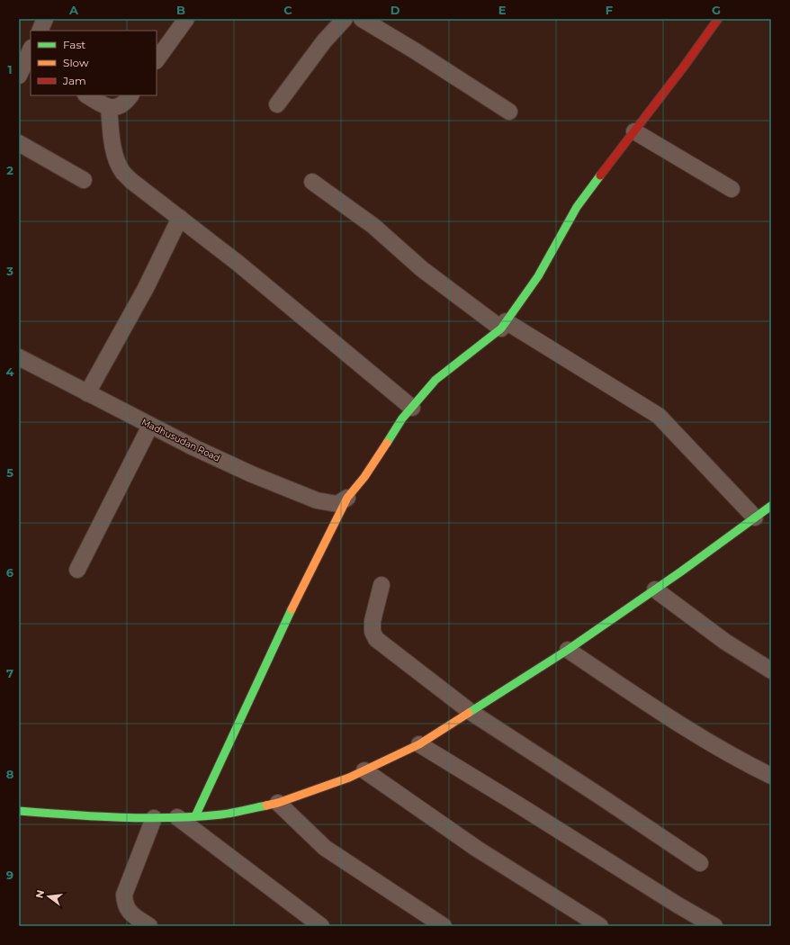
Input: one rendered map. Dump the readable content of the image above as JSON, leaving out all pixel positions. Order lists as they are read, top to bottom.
{
  "streets": {
    "street": ["Madhusudan Road"]
  },
  "legend": ["Fast", "Slow", "Jam"],
  "north": "left",
  "grid": {
    "columns": [
      "A",
      "B",
      "C",
      "D",
      "E",
      "F",
      "G"
    ],
    "rows": [
      "1",
      "2",
      "3",
      "4",
      "5",
      "6",
      "7",
      "8",
      "9"
    ]
  }
}
